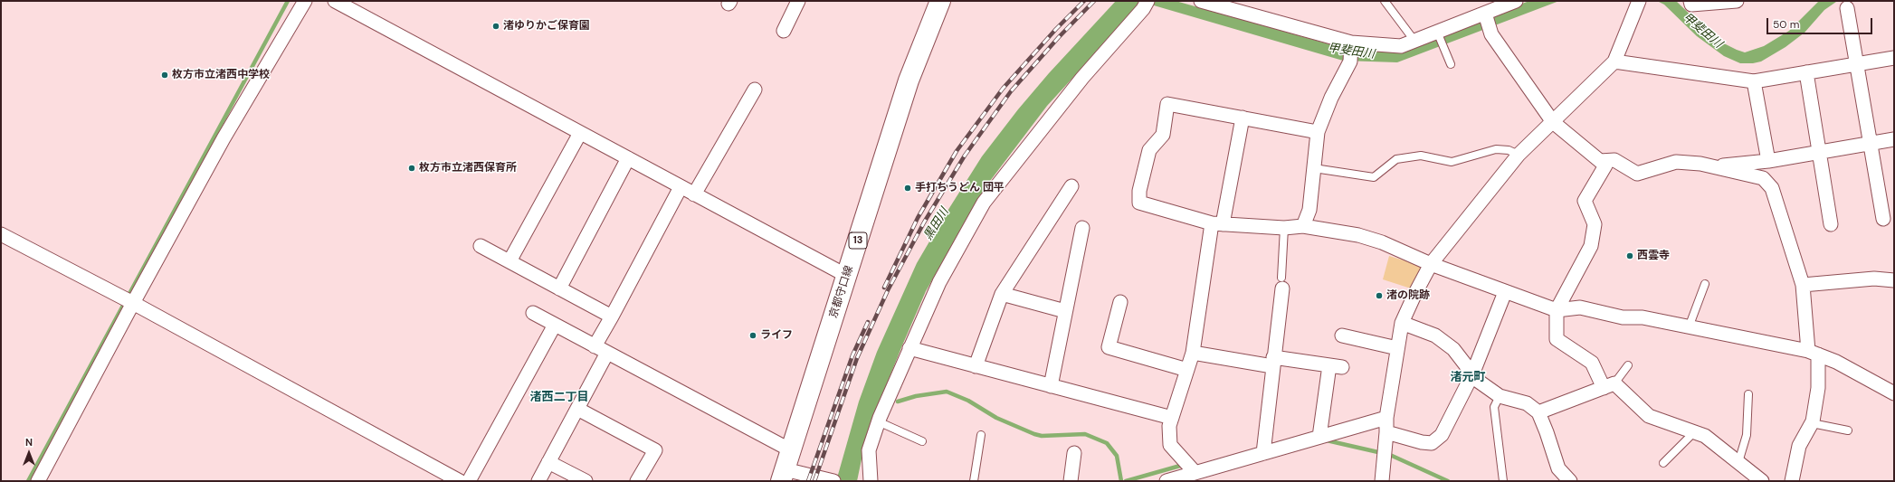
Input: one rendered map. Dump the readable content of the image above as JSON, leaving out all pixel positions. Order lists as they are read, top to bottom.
{
  "streets": {
    "main road": ["13", "京都守口線"]
  },
  "districts": ["渚元町", "渚西二丁目"],
  "water": ["甲斐田川", "黒田川"],
  "places": [
    "渚ゆりかご保育園",
    "枚方市立渚西中学校",
    "枚方市立渚西保育所",
    "手打ちうどん 団平",
    "西雲寺",
    "渚の院跡",
    "ライフ"
  ],
  "scale_bar": "50 m",
  "north": "top"
}
